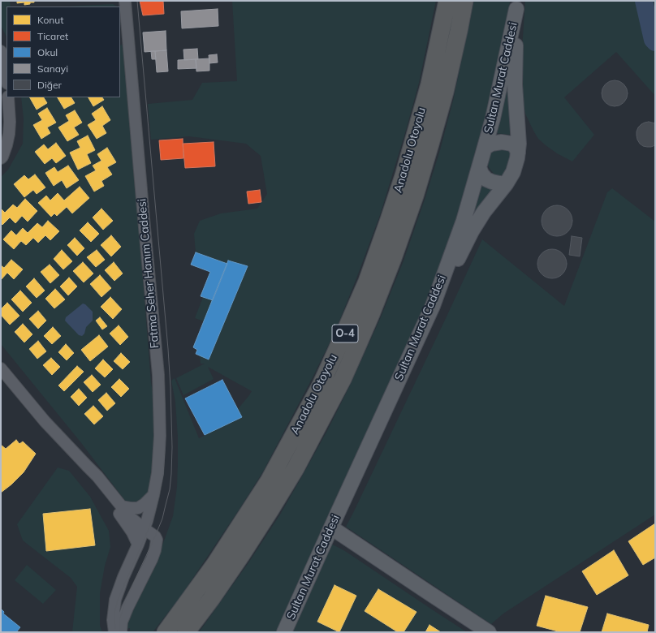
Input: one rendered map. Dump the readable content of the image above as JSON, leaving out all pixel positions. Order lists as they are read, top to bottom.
{
  "streets": {
    "highway": ["Anadolu Otoyolu", "O-4"],
    "main road": ["Sultan Murat Caddesi"],
    "street": ["Fatma Seher Hanım Caddesi"]
  },
  "legend": [
    "Konut",
    "Ticaret",
    "Okul",
    "Sanayi",
    "Diğer"
  ]
}
